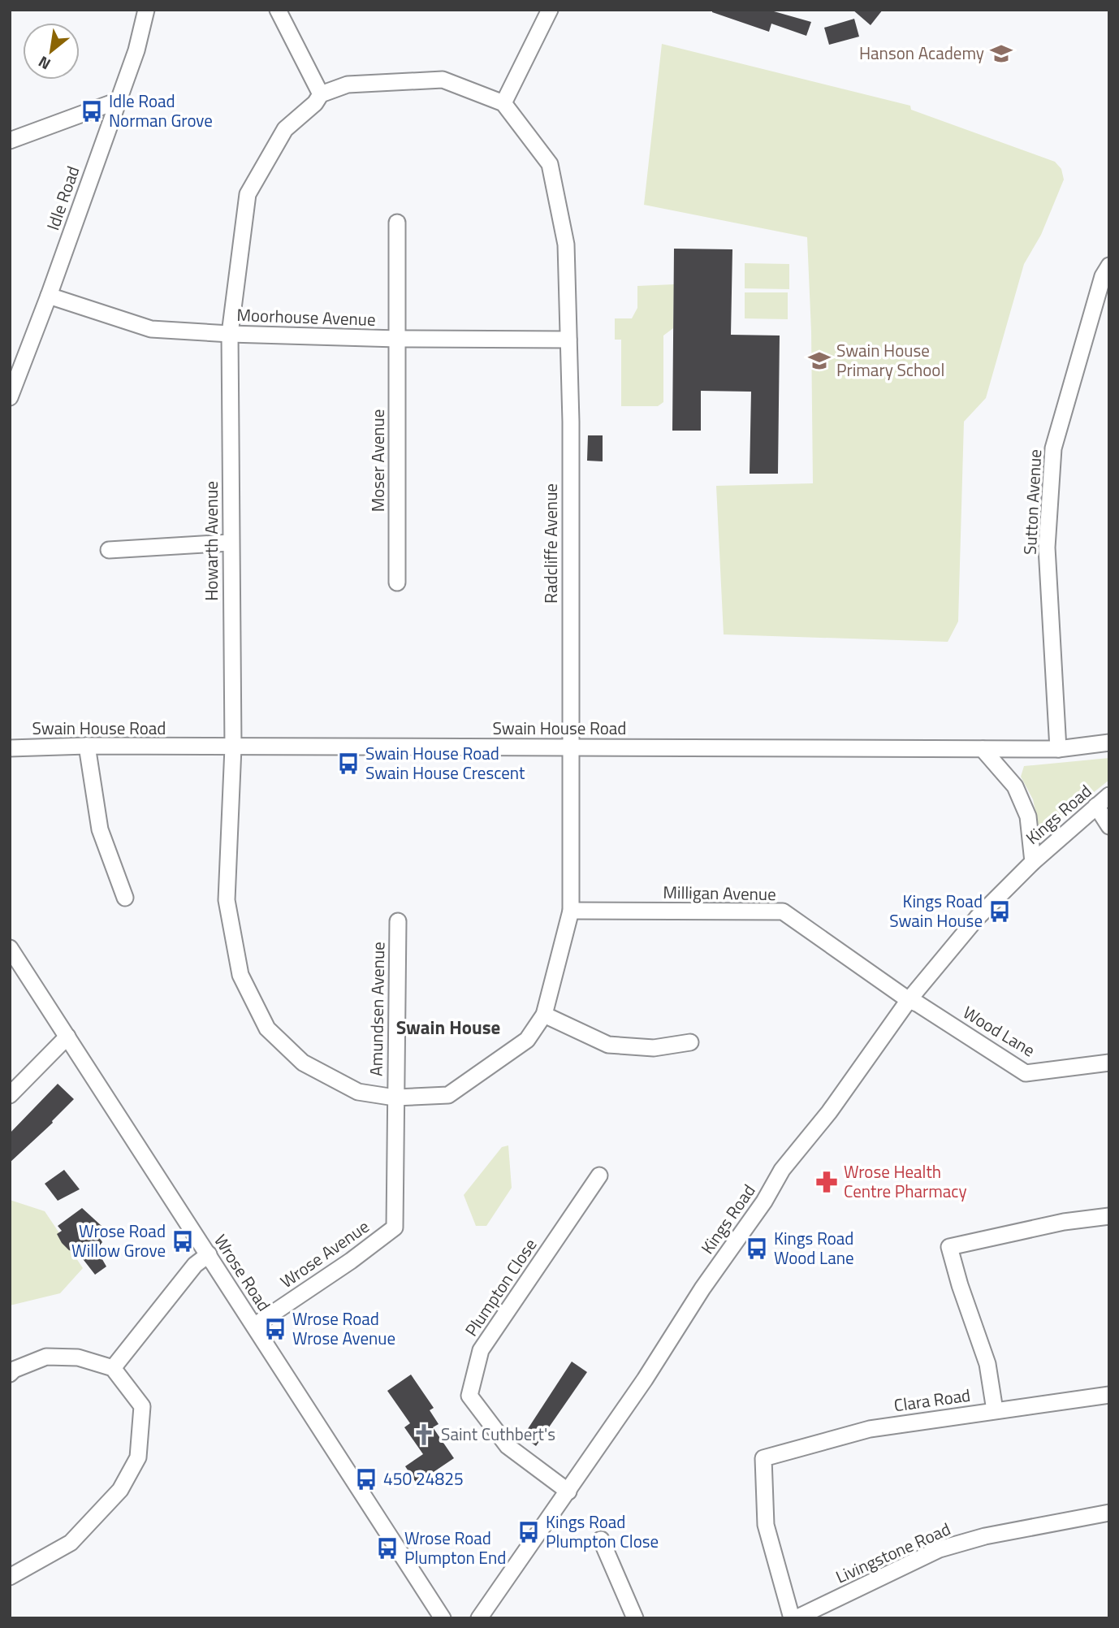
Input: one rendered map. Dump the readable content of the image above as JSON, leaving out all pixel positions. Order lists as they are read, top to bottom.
{
  "streets": {
    "street": [
      "Idle Road",
      "Moorhouse Avenue",
      "Moser Avenue",
      "Sutton Avenue",
      "Howarth Avenue",
      "Radcliffe Avenue",
      "Swain House Road",
      "Kings Road",
      "Milligan Avenue",
      "Amundsen Avenue",
      "Wood Lane",
      "Wrose Avenue",
      "Wrose Road",
      "Plumpton Close",
      "Clara Road",
      "Livingstone Road"
    ]
  },
  "crossings": [
    ["Idle Road", "Moorhouse Avenue"],
    ["Moorhouse Avenue", "Moser Avenue"],
    ["Moorhouse Avenue", "Howarth Avenue"],
    ["Moorhouse Avenue", "Radcliffe Avenue"],
    ["Sutton Avenue", "Swain House Road"],
    ["Howarth Avenue", "Radcliffe Avenue"],
    ["Howarth Avenue", "Swain House Road"],
    ["Howarth Avenue", "Amundsen Avenue"],
    ["Howarth Avenue", "Wrose Avenue"],
    ["Radcliffe Avenue", "Swain House Road"],
    ["Radcliffe Avenue", "Milligan Avenue"],
    ["Swain House Road", "Kings Road"],
    ["Kings Road", "Milligan Avenue"],
    ["Kings Road", "Wood Lane"],
    ["Kings Road", "Plumpton Close"],
    ["Milligan Avenue", "Wood Lane"],
    ["Amundsen Avenue", "Wrose Avenue"],
    ["Wrose Avenue", "Wrose Road"]
  ],
  "districts": ["Swain House"],
  "places": {
    "school or university": ["Hanson Academy", "Swain House Primary School"],
    "bus stop": [
      "Idle Road Norman Grove",
      "Swain House Road Swain House Crescent",
      "Kings Road Swain House",
      "Wrose Road Willow Grove",
      "Kings Road Wood Lane",
      "Wrose Road Wrose Avenue",
      "450 24825",
      "Kings Road Plumpton Close",
      "Wrose Road Plumpton End"
    ],
    "pharmacy": ["Wrose Health Centre Pharmacy"],
    "church": ["Saint Cuthbert's"]
  },
  "north": "bottom left"
}
